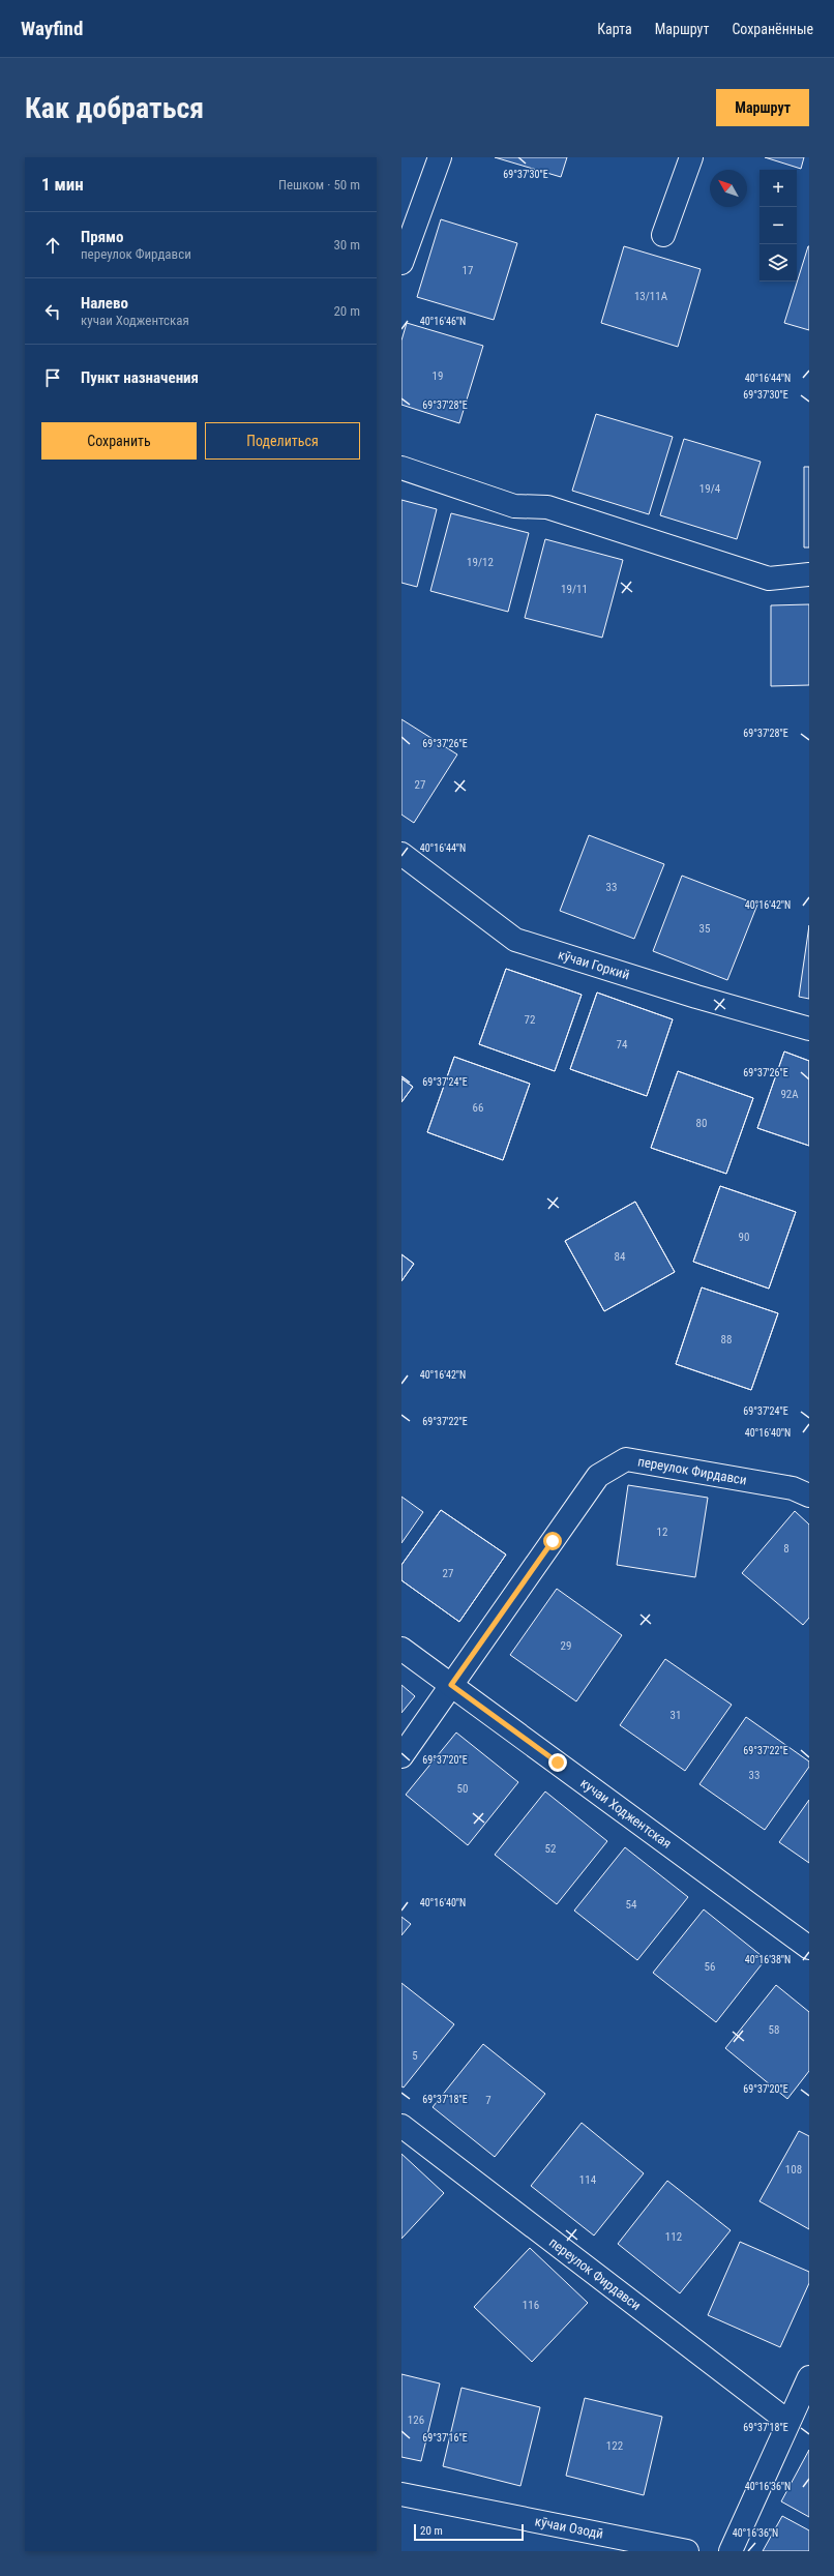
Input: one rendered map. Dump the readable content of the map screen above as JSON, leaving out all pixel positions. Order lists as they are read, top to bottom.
{
  "streets": {
    "street": [
      "кӯчаи Горкий",
      "переулок Фирдавси",
      "кучаи Ходжентская",
      "кӯчаи Озодӣ"
    ]
  },
  "crossings": [
    ["переулок Фирдавси", "кучаи Ходжентская"]
  ],
  "house_numbers": [
    "17",
    "13/11А",
    "19",
    "19/4",
    "19/12",
    "19/11",
    "27",
    "33",
    "35",
    "72",
    "74",
    "92А",
    "66",
    "80",
    "90",
    "84",
    "88",
    "12",
    "8",
    "27",
    "29",
    "31",
    "33",
    "50",
    "52",
    "54",
    "56",
    "58",
    "5",
    "7",
    "108",
    "114",
    "112",
    "116",
    "126",
    "122"
  ],
  "scale_bar": "20 m",
  "north": "top left",
  "page": {
    "header": "Wayfind",
    "nav": ["Карта", "Маршрут", "Сохранённые"],
    "buttons": [
      "Маршрут",
      ["Сохранить", "Поделиться"]
    ],
    "title": "Как добраться",
    "heading": ["1 мин", "Пешком · 50 m"],
    "map_buttons": ["+", "−"],
    "list": [
      ["Прямо", "переулок Фирдавси", "30 m"],
      ["Налево", "кучаи Ходжентская", "20 m"],
      "Пункт назначения"
    ],
    "scale": "20 m"
  },
  "coordinates": [
    "69°37'30\"E",
    "40°16'46\"N",
    "40°16'44\"N",
    "69°37'28\"E",
    "69°37'26\"E",
    "40°16'42\"N",
    "69°37'24\"E",
    "69°37'22\"E",
    "40°16'40\"N",
    "69°37'20\"E",
    "40°16'38\"N",
    "69°37'18\"E",
    "69°37'16\"E",
    "40°16'36\"N"
  ]
}
